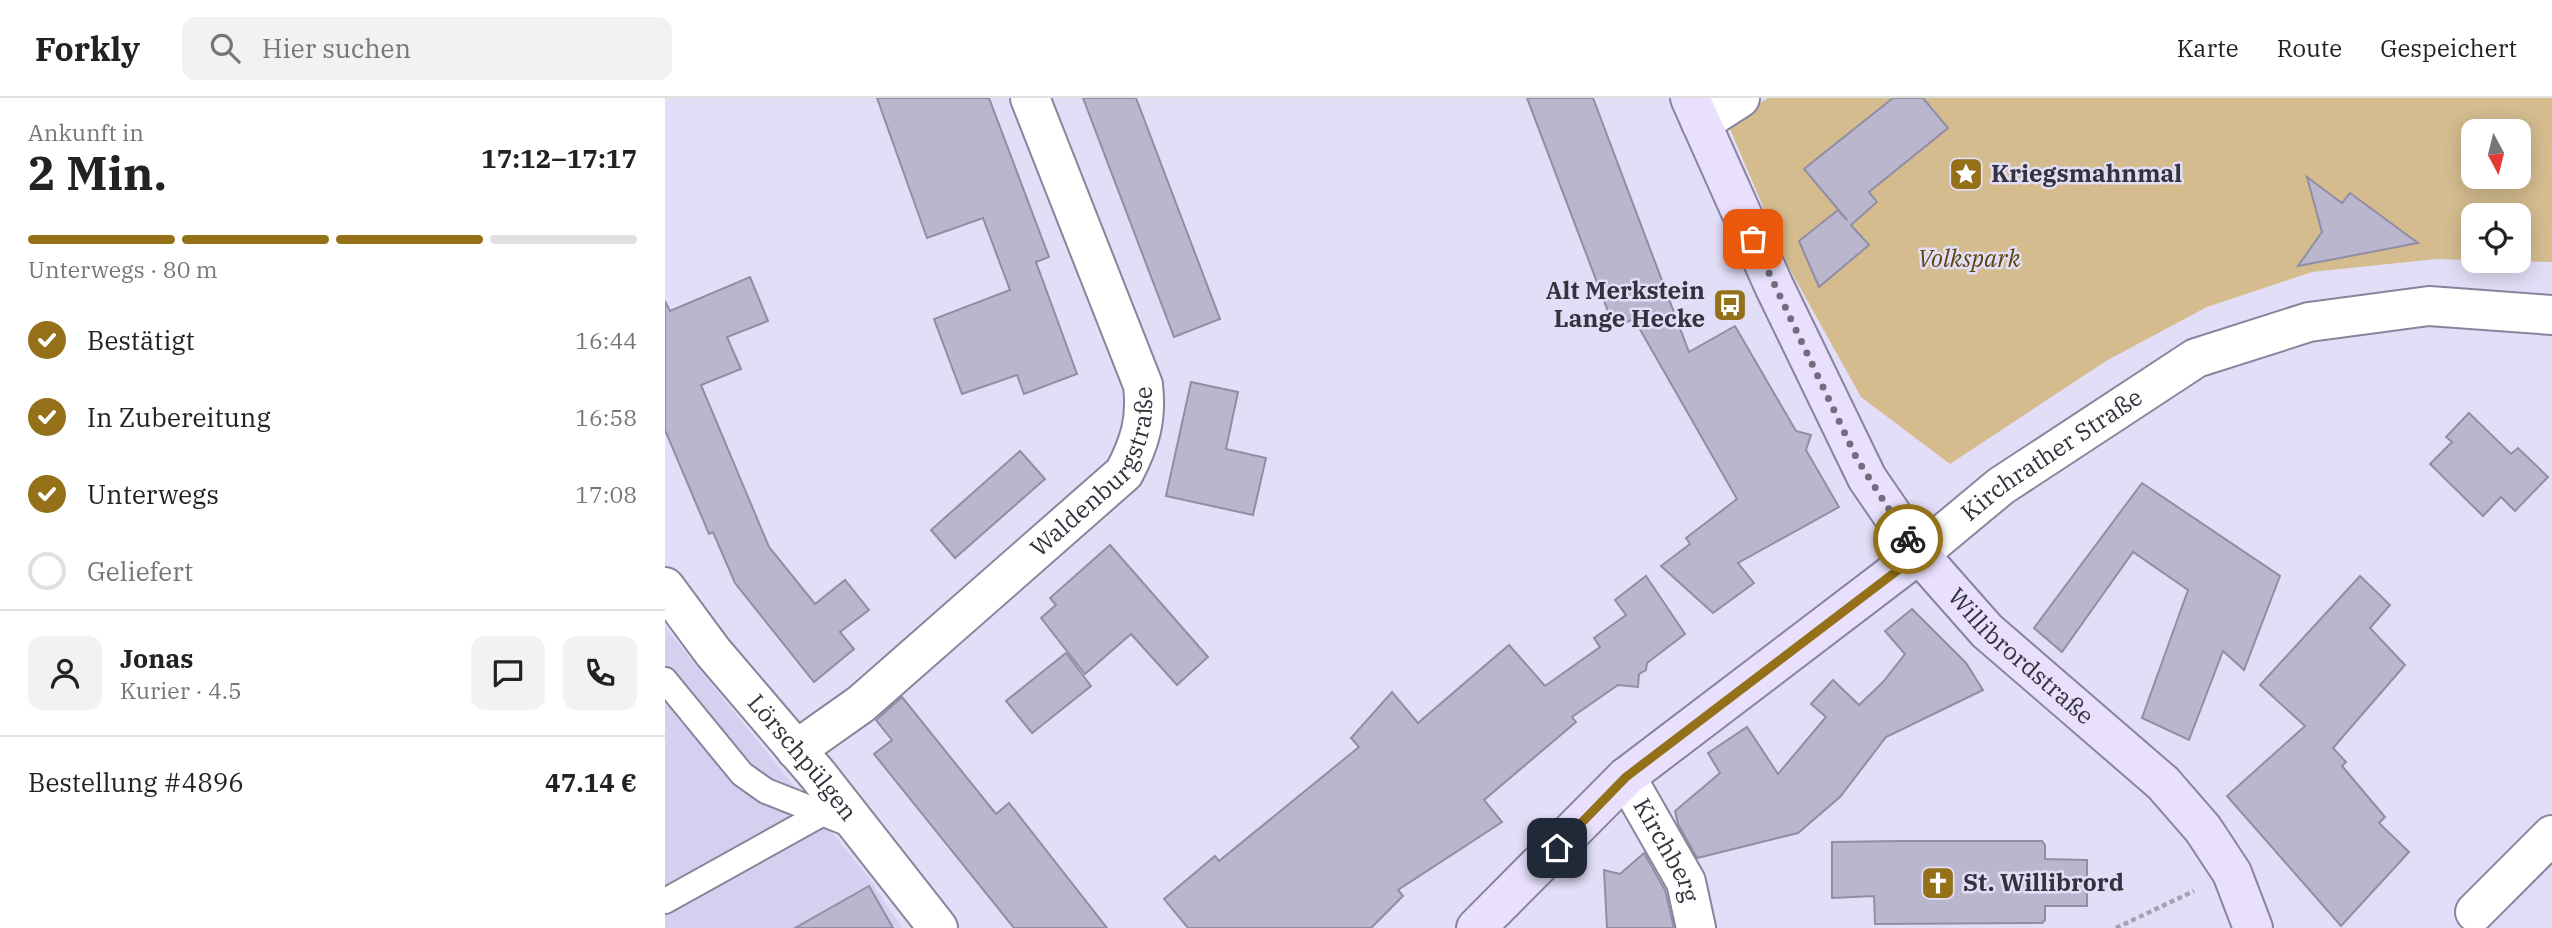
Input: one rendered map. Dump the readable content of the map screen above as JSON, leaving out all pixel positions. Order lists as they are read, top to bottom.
{
  "streets": {
    "main road": ["Kirchrather Straße", "Willibrordstraße"],
    "street": ["Waldenburgstraße", "Lörschpülgen", "Kirchberg"]
  },
  "crossings": [
    ["Kirchrather Straße", "Willibrordstraße"],
    ["Kirchrather Straße", "Kirchberg"],
    ["Waldenburgstraße", "Lörschpülgen"]
  ],
  "parks": ["Volkspark"],
  "places": {
    "place": ["Kriegsmahnmal"],
    "bus stop": ["Alt Merkstein Lange Hecke"],
    "church": ["St. Willibrord"]
  },
  "north": "bottom",
  "page": {
    "header": "Forkly",
    "search": "Hier suchen",
    "nav": ["Karte", "Route", "Gespeichert"],
    "heading": ["2 Min.", "Ankunft in", "17:12–17:17"],
    "panel": [
      "Jonas",
      "Kurier · 4.5",
      "Bestellung #4896",
      "47.14 €"
    ],
    "bar": "Unterwegs · 80 m",
    "list": [
      ["Bestätigt", "16:44"],
      ["In Zubereitung", "16:58"],
      ["Unterwegs", "17:08"],
      "Geliefert"
    ]
  }
}
